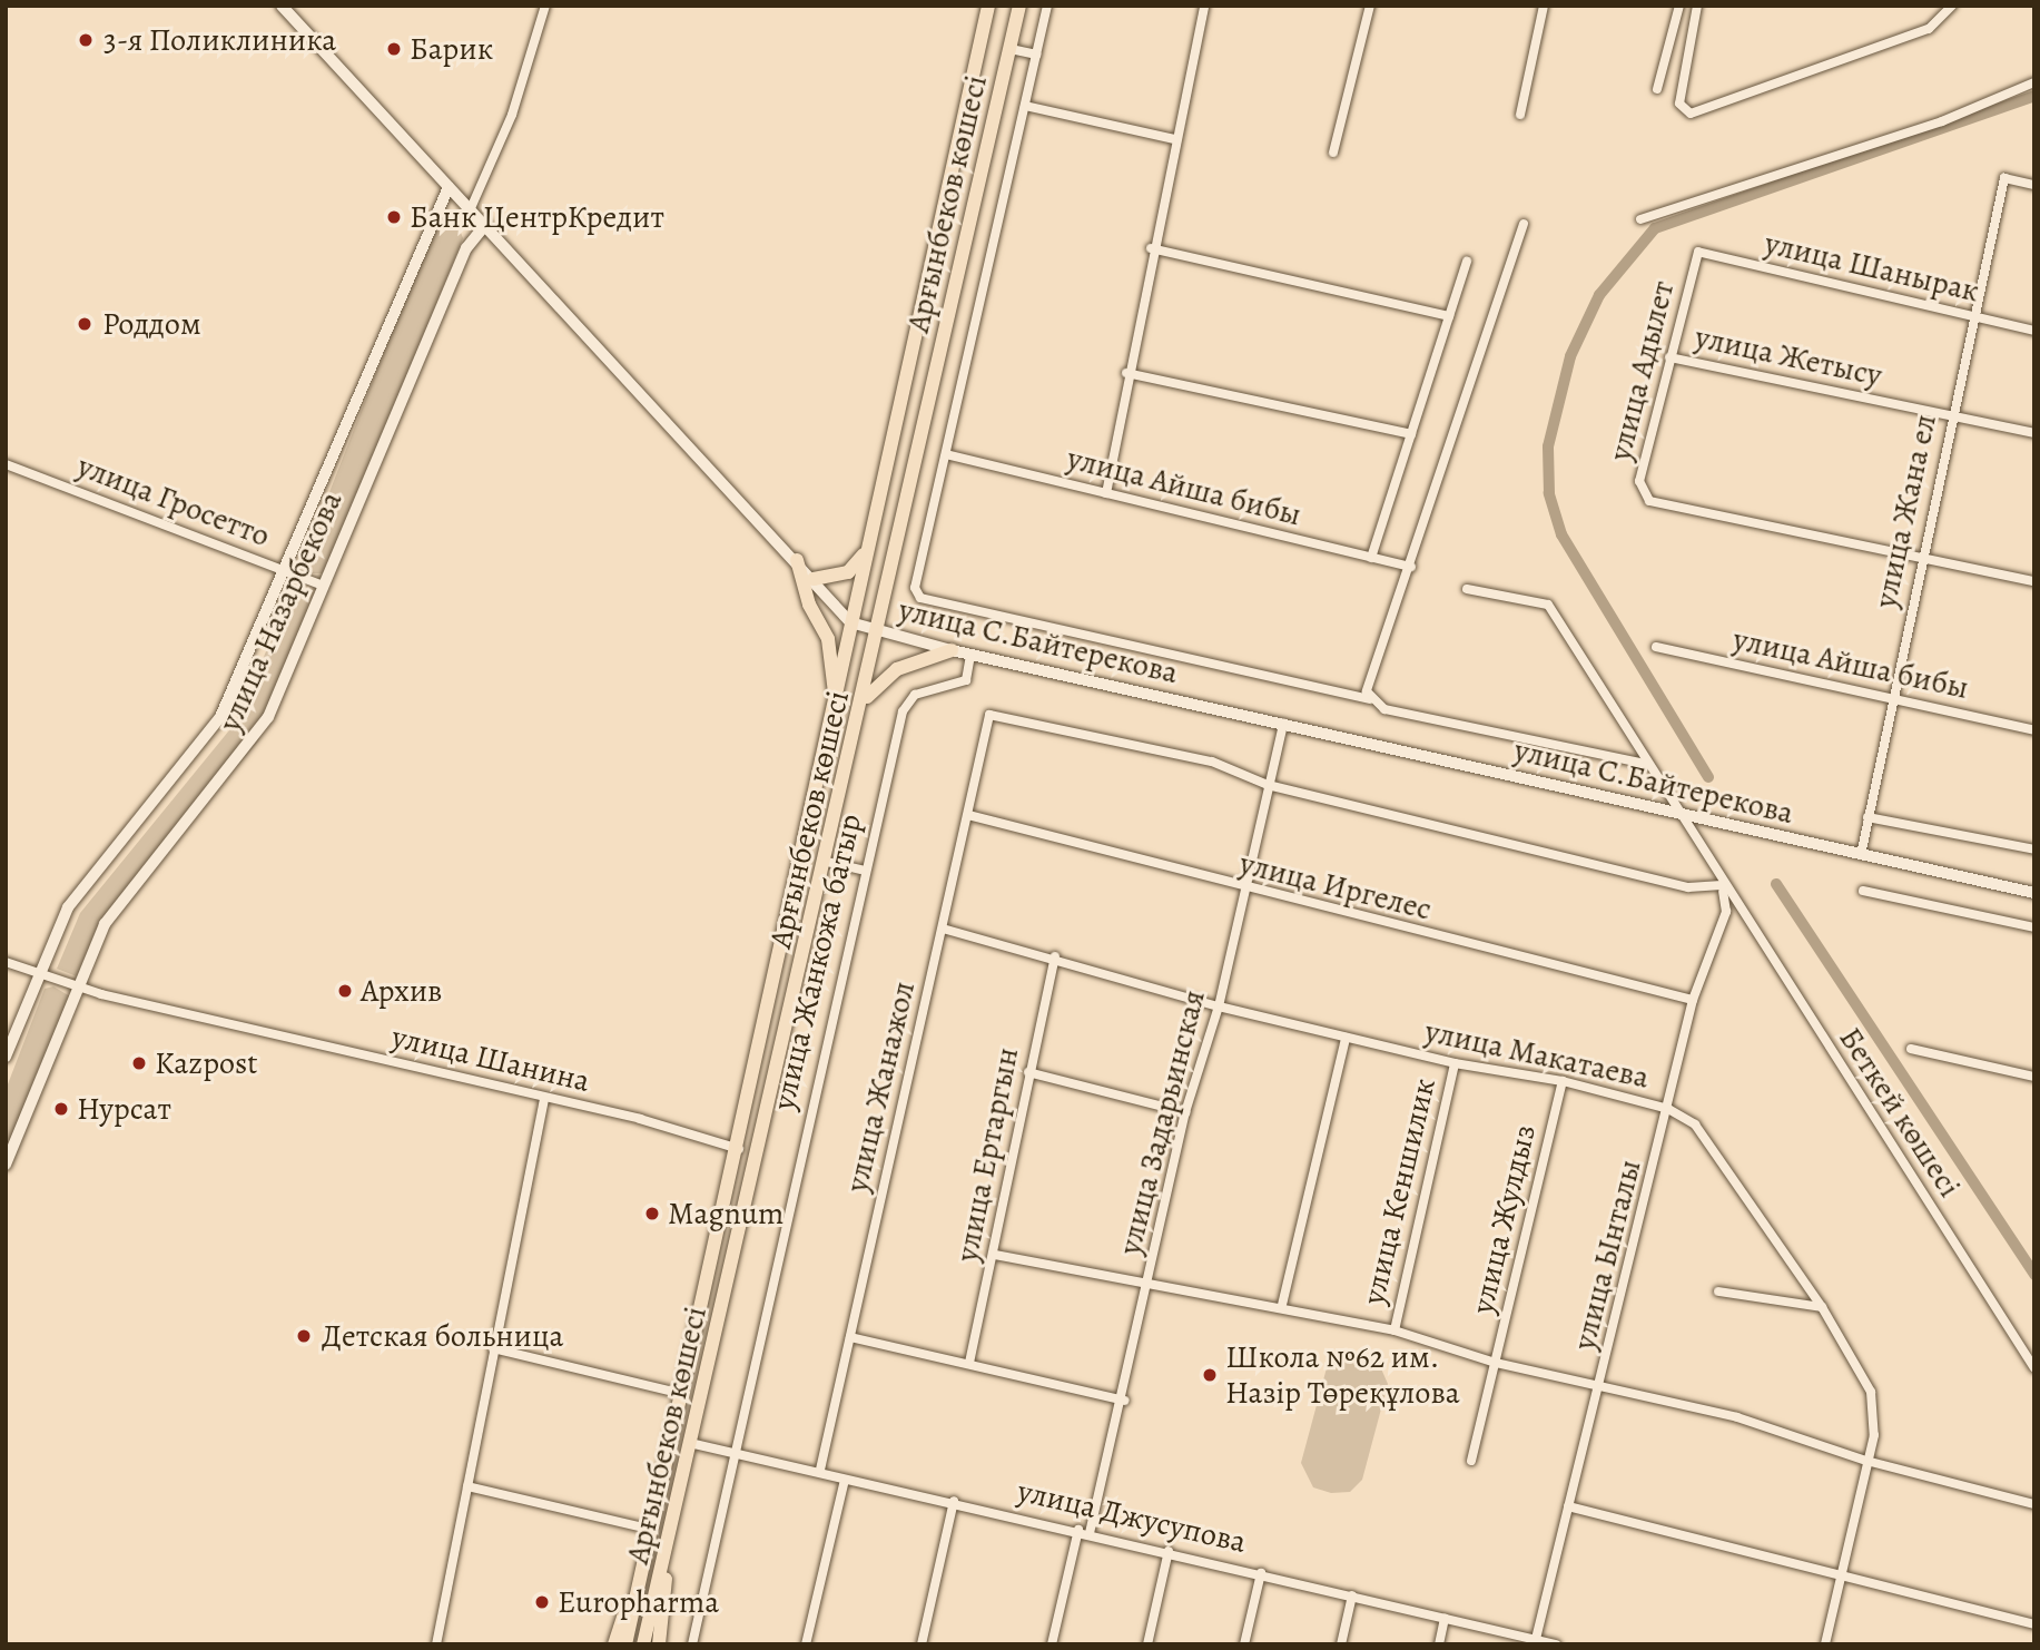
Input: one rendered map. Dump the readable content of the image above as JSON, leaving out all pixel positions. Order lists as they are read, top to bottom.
{
  "streets": {
    "main road": ["Арғынбеков көшесі", "улица С.Байтерекова"],
    "street": [
      "улица Шанырак",
      "улица Жетысу",
      "улица Адылет",
      "улица Айша бибы",
      "улица Гросетто",
      "улица Жана ел",
      "улица Назарбекова",
      "улица Иргелес",
      "улица Жанкожа батыр",
      "улица Макатаева",
      "улица Шанина",
      "улица Жанажол",
      "Беткей көшесі",
      "улица Задарьинская",
      "улица Ертаргын",
      "улица Кеншилик",
      "улица Жулдыз",
      "улица Ынталы",
      "улица Джусупова"
    ]
  },
  "crossings": [
    ["Арғынбеков көшесі", "улица С.Байтерекова"],
    ["Арғынбеков көшесі", "улица Шанина"],
    ["Арғынбеков көшесі", "улица Джусупова"],
    ["улица Шанырак", "улица Адылет"],
    ["улица Шанырак", "улица Жана ел"],
    ["улица Жетысу", "улица Адылет"],
    ["улица Жетысу", "улица Жана ел"],
    ["улица Адылет", "улица Жана ел"],
    ["улица Айша бибы", "улица Жана ел"],
    ["улица Гросетто", "улица Назарбекова"],
    ["улица Жана ел", "улица С.Байтерекова"],
    ["улица Назарбекова", "улица С.Байтерекова"],
    ["улица Назарбекова", "улица Шанина"],
    ["улица С.Байтерекова", "улица Жанкожа батыр"],
    ["улица С.Байтерекова", "Беткей көшесі"],
    ["улица С.Байтерекова", "улица Задарьинская"],
    ["улица Иргелес", "улица Жанажол"],
    ["улица Иргелес", "улица Задарьинская"],
    ["улица Иргелес", "улица Ынталы"],
    ["улица Жанкожа батыр", "улица Джусупова"],
    ["улица Макатаева", "улица Жанажол"],
    ["улица Макатаева", "улица Задарьинская"],
    ["улица Макатаева", "улица Ертаргын"],
    ["улица Макатаева", "улица Кеншилик"],
    ["улица Макатаева", "улица Жулдыз"],
    ["улица Макатаева", "улица Ынталы"],
    ["улица Жанажол", "улица Задарьинская"],
    ["улица Жанажол", "улица Джусупова"],
    ["Беткей көшесі", "улица Ынталы"],
    ["улица Задарьинская", "улица Джусупова"],
    ["улица Ынталы", "улица Джусупова"]
  ],
  "places": [
    "3-я Поликлиника",
    "Барик",
    "Банк ЦентрКредит",
    "Роддом",
    "Архив",
    "Kazpost",
    "Нурсат",
    "Magnum",
    "Детская больница",
    "Школа №62 им. Назір Төреқұлова",
    "Europharma"
  ]
}
